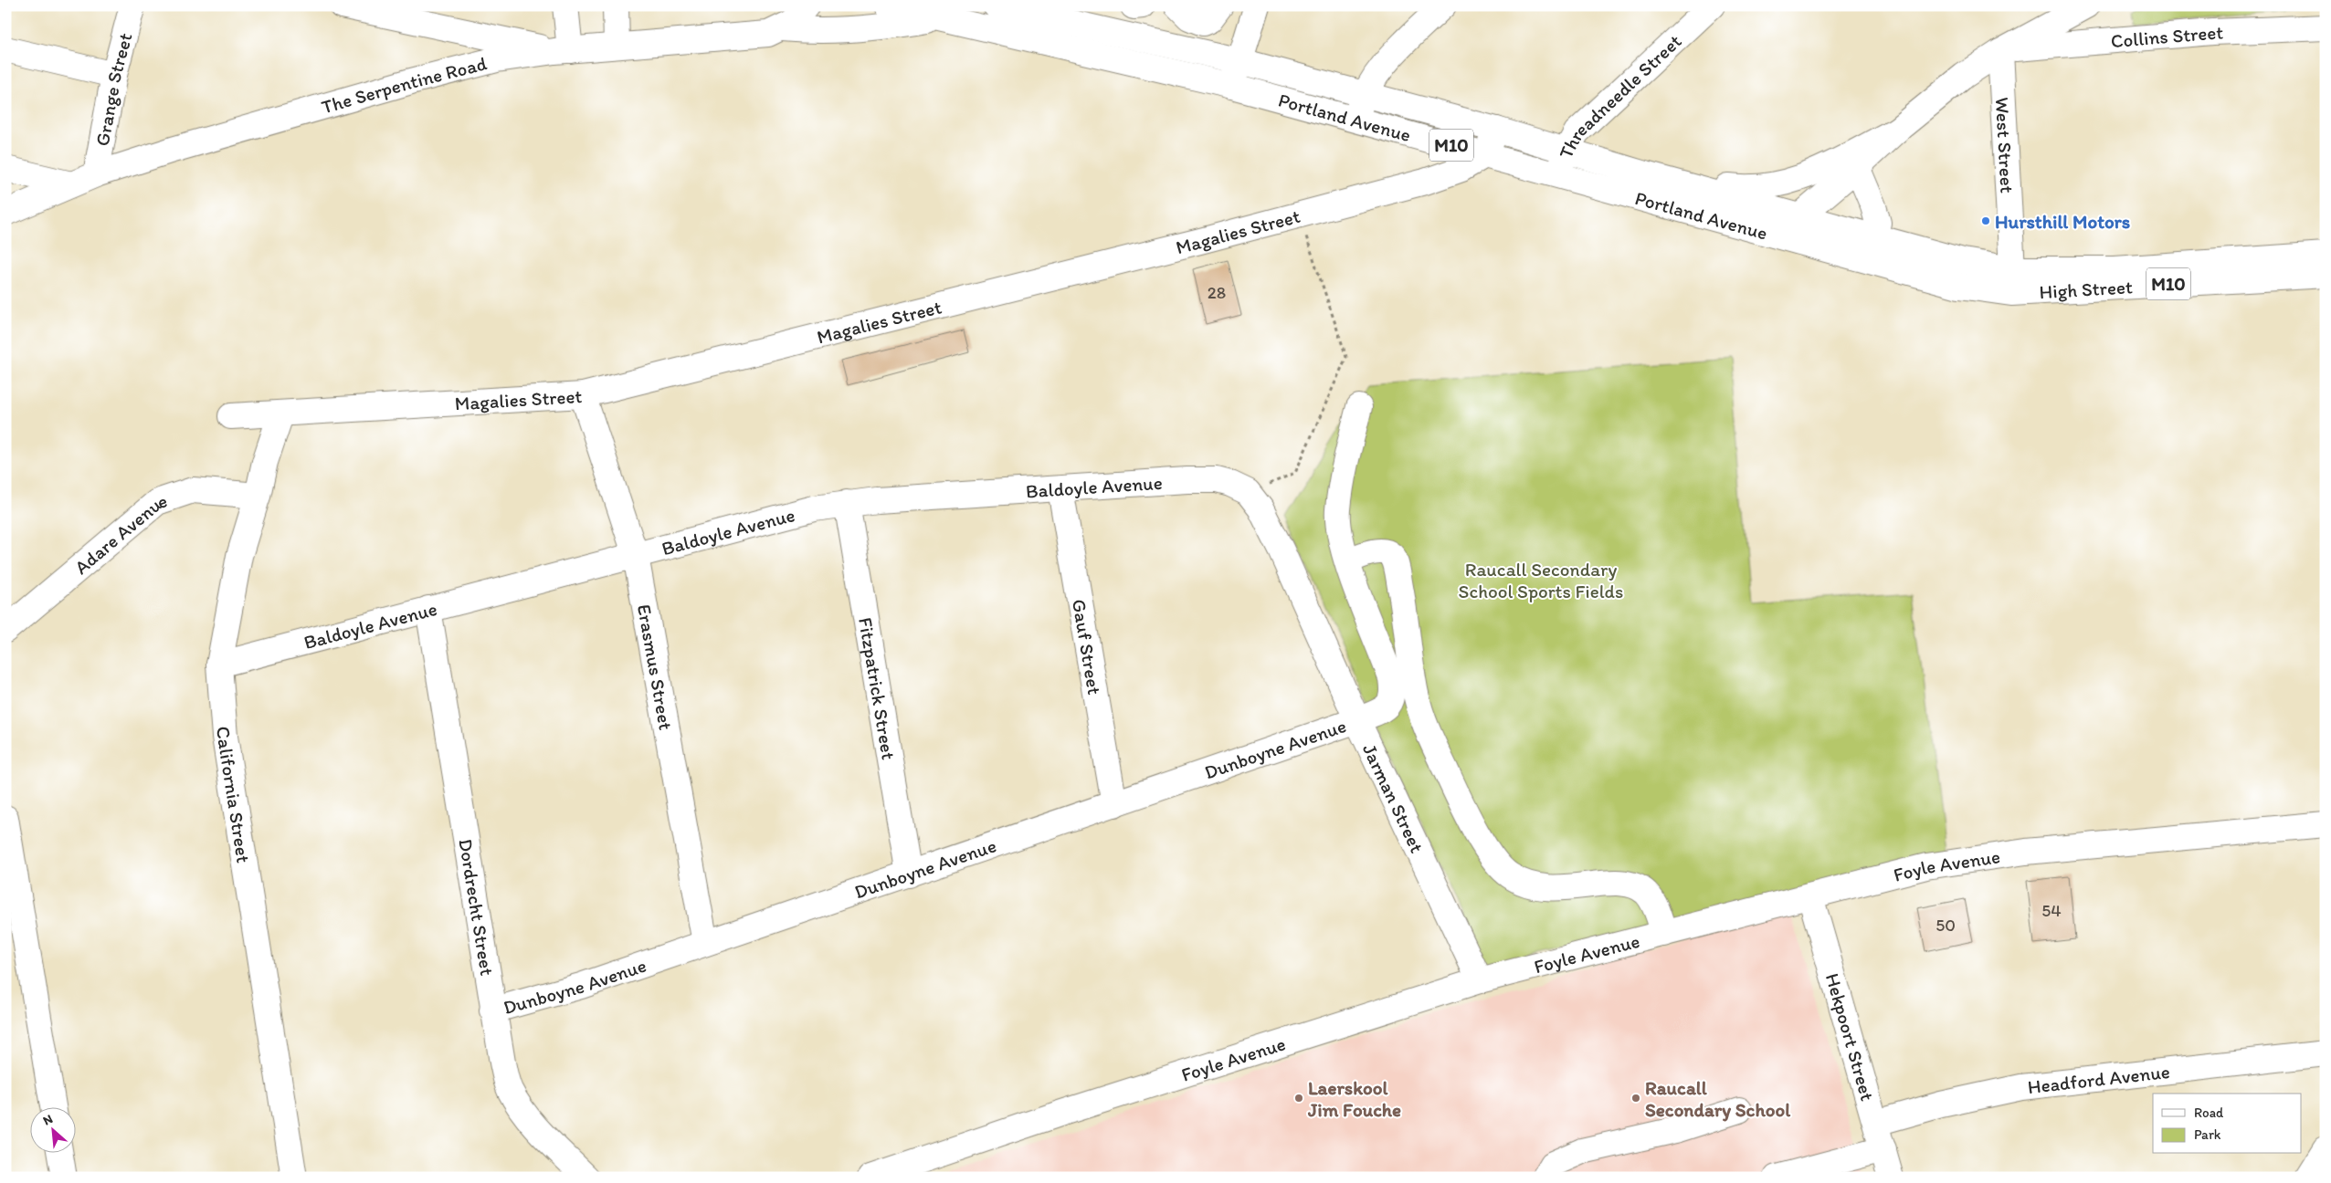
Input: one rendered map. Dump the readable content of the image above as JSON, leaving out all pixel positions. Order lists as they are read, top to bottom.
{
  "streets": {
    "street": [
      "Collins Street",
      "The Serpentine Road",
      "Grange Street",
      "Threadneedle Street",
      "Portland Avenue",
      "M10",
      "West Street",
      "Magalies Street",
      "High Street",
      "Baldoyle Avenue",
      "Adare Avenue",
      "Gauf Street",
      "Erasmus Street",
      "Fitzpatrick Street",
      "Dunboyne Avenue",
      "California Street",
      "Jarman Street",
      "Foyle Avenue",
      "Dordrecht Street",
      "Hekpoort Street",
      "Headford Avenue"
    ]
  },
  "crossings": [
    ["Collins Street", "Portland Avenue"],
    ["Collins Street", "West Street"],
    ["The Serpentine Road", "Grange Street"],
    ["Threadneedle Street", "Portland Avenue"],
    ["Portland Avenue", "West Street"],
    ["Portland Avenue", "Magalies Street"],
    ["Portland Avenue", "High Street"],
    ["West Street", "High Street"],
    ["Magalies Street", "Erasmus Street"],
    ["Magalies Street", "California Street"],
    ["Baldoyle Avenue", "Gauf Street"],
    ["Baldoyle Avenue", "Erasmus Street"],
    ["Baldoyle Avenue", "Fitzpatrick Street"],
    ["Baldoyle Avenue", "California Street"],
    ["Baldoyle Avenue", "Jarman Street"],
    ["Baldoyle Avenue", "Dordrecht Street"],
    ["Adare Avenue", "California Street"],
    ["Gauf Street", "Dunboyne Avenue"],
    ["Erasmus Street", "Dunboyne Avenue"],
    ["Fitzpatrick Street", "Dunboyne Avenue"],
    ["Dunboyne Avenue", "Jarman Street"],
    ["Dunboyne Avenue", "Dordrecht Street"],
    ["Jarman Street", "Foyle Avenue"],
    ["Foyle Avenue", "Hekpoort Street"],
    ["Hekpoort Street", "Headford Avenue"]
  ],
  "parks": ["Raucall Secondary School Sports Fields"],
  "places": ["Hursthill Motors", "Laerskool Jim Fouche", "Raucall Secondary School"],
  "house_numbers": ["28", "54", "50"],
  "legend": ["Road", "Park"],
  "north": "top left"
}
